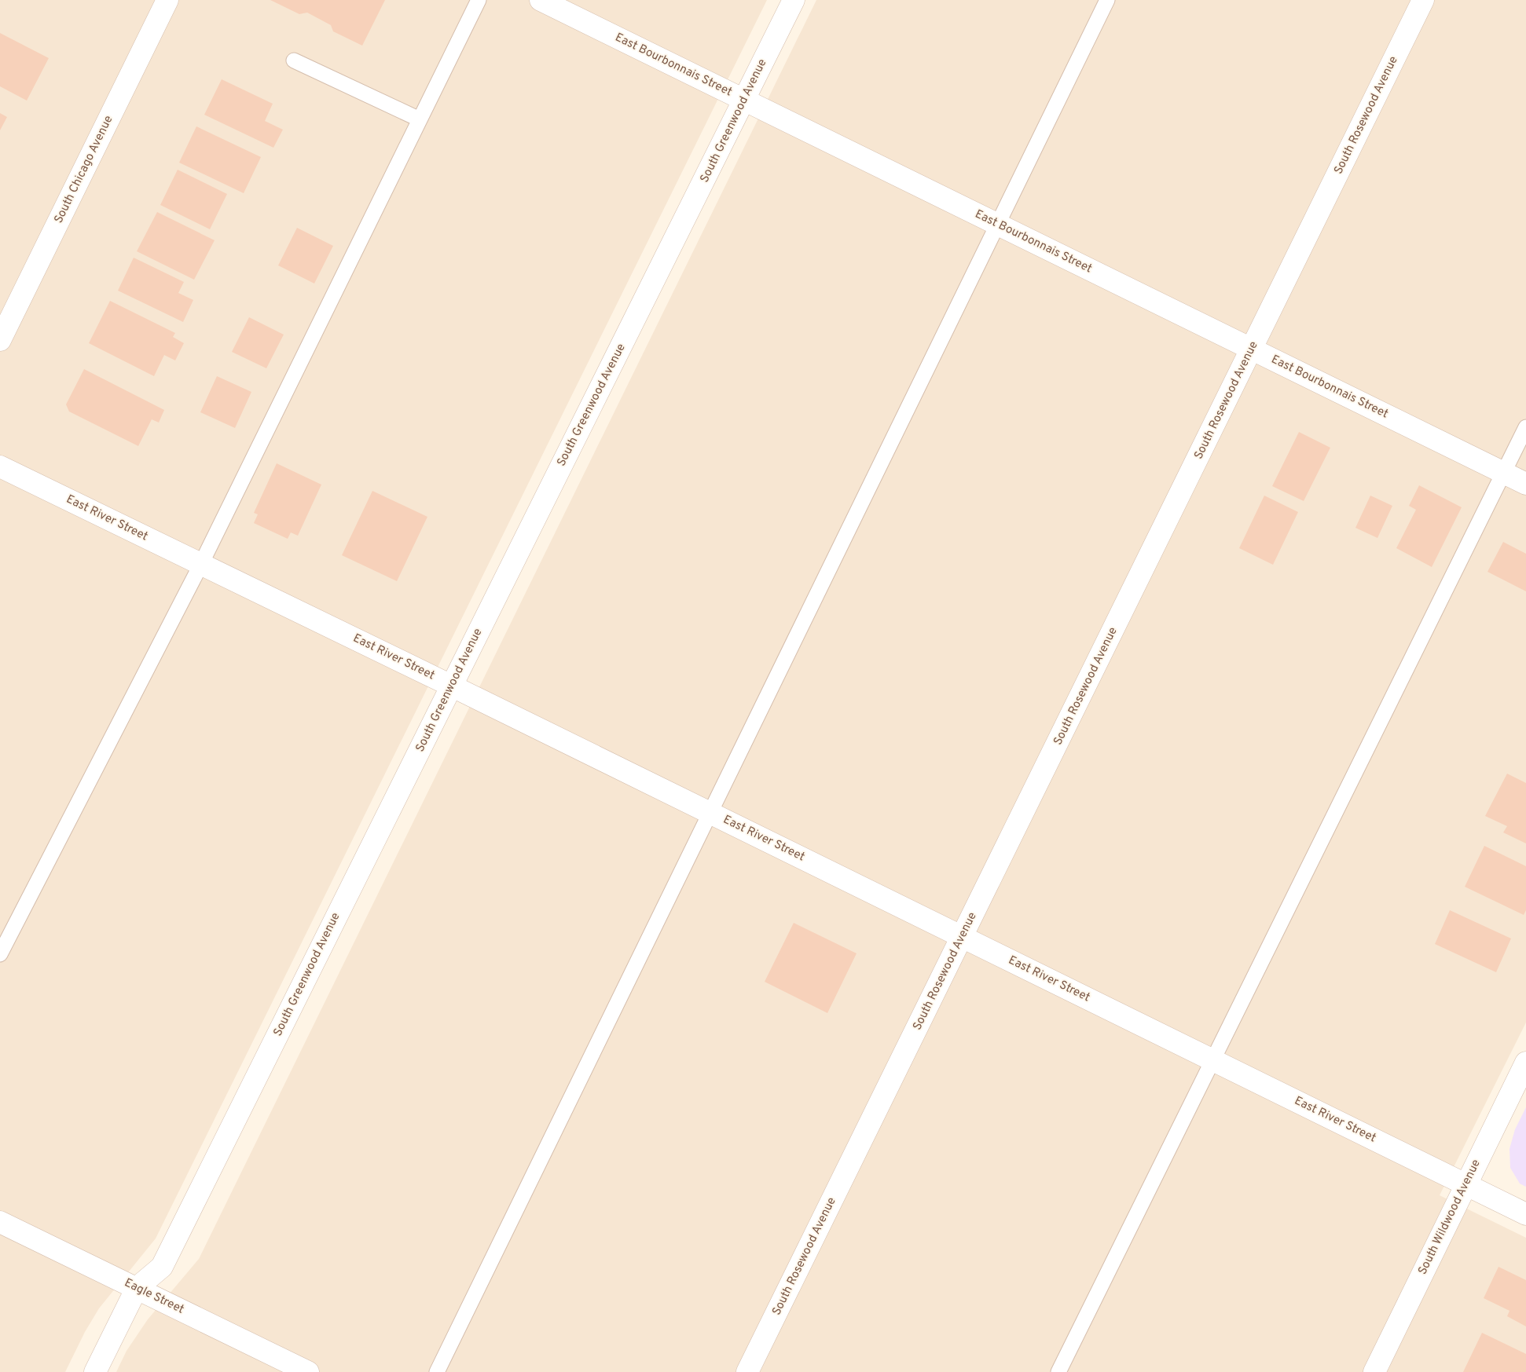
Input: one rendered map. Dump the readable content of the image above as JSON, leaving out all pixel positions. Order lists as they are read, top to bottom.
{
  "streets": {
    "street": [
      "East Bourbonnais Street",
      "South Rosewood Avenue",
      "South Greenwood Avenue",
      "South Chicago Avenue",
      "East River Street",
      "South Wildwood Avenue",
      "Eagle Street"
    ]
  },
  "crossings": [
    ["East Bourbonnais Street", "South Rosewood Avenue"],
    ["East Bourbonnais Street", "South Greenwood Avenue"],
    ["South Rosewood Avenue", "East River Street"],
    ["South Greenwood Avenue", "East River Street"],
    ["South Greenwood Avenue", "Eagle Street"],
    ["East River Street", "South Wildwood Avenue"]
  ]
}
